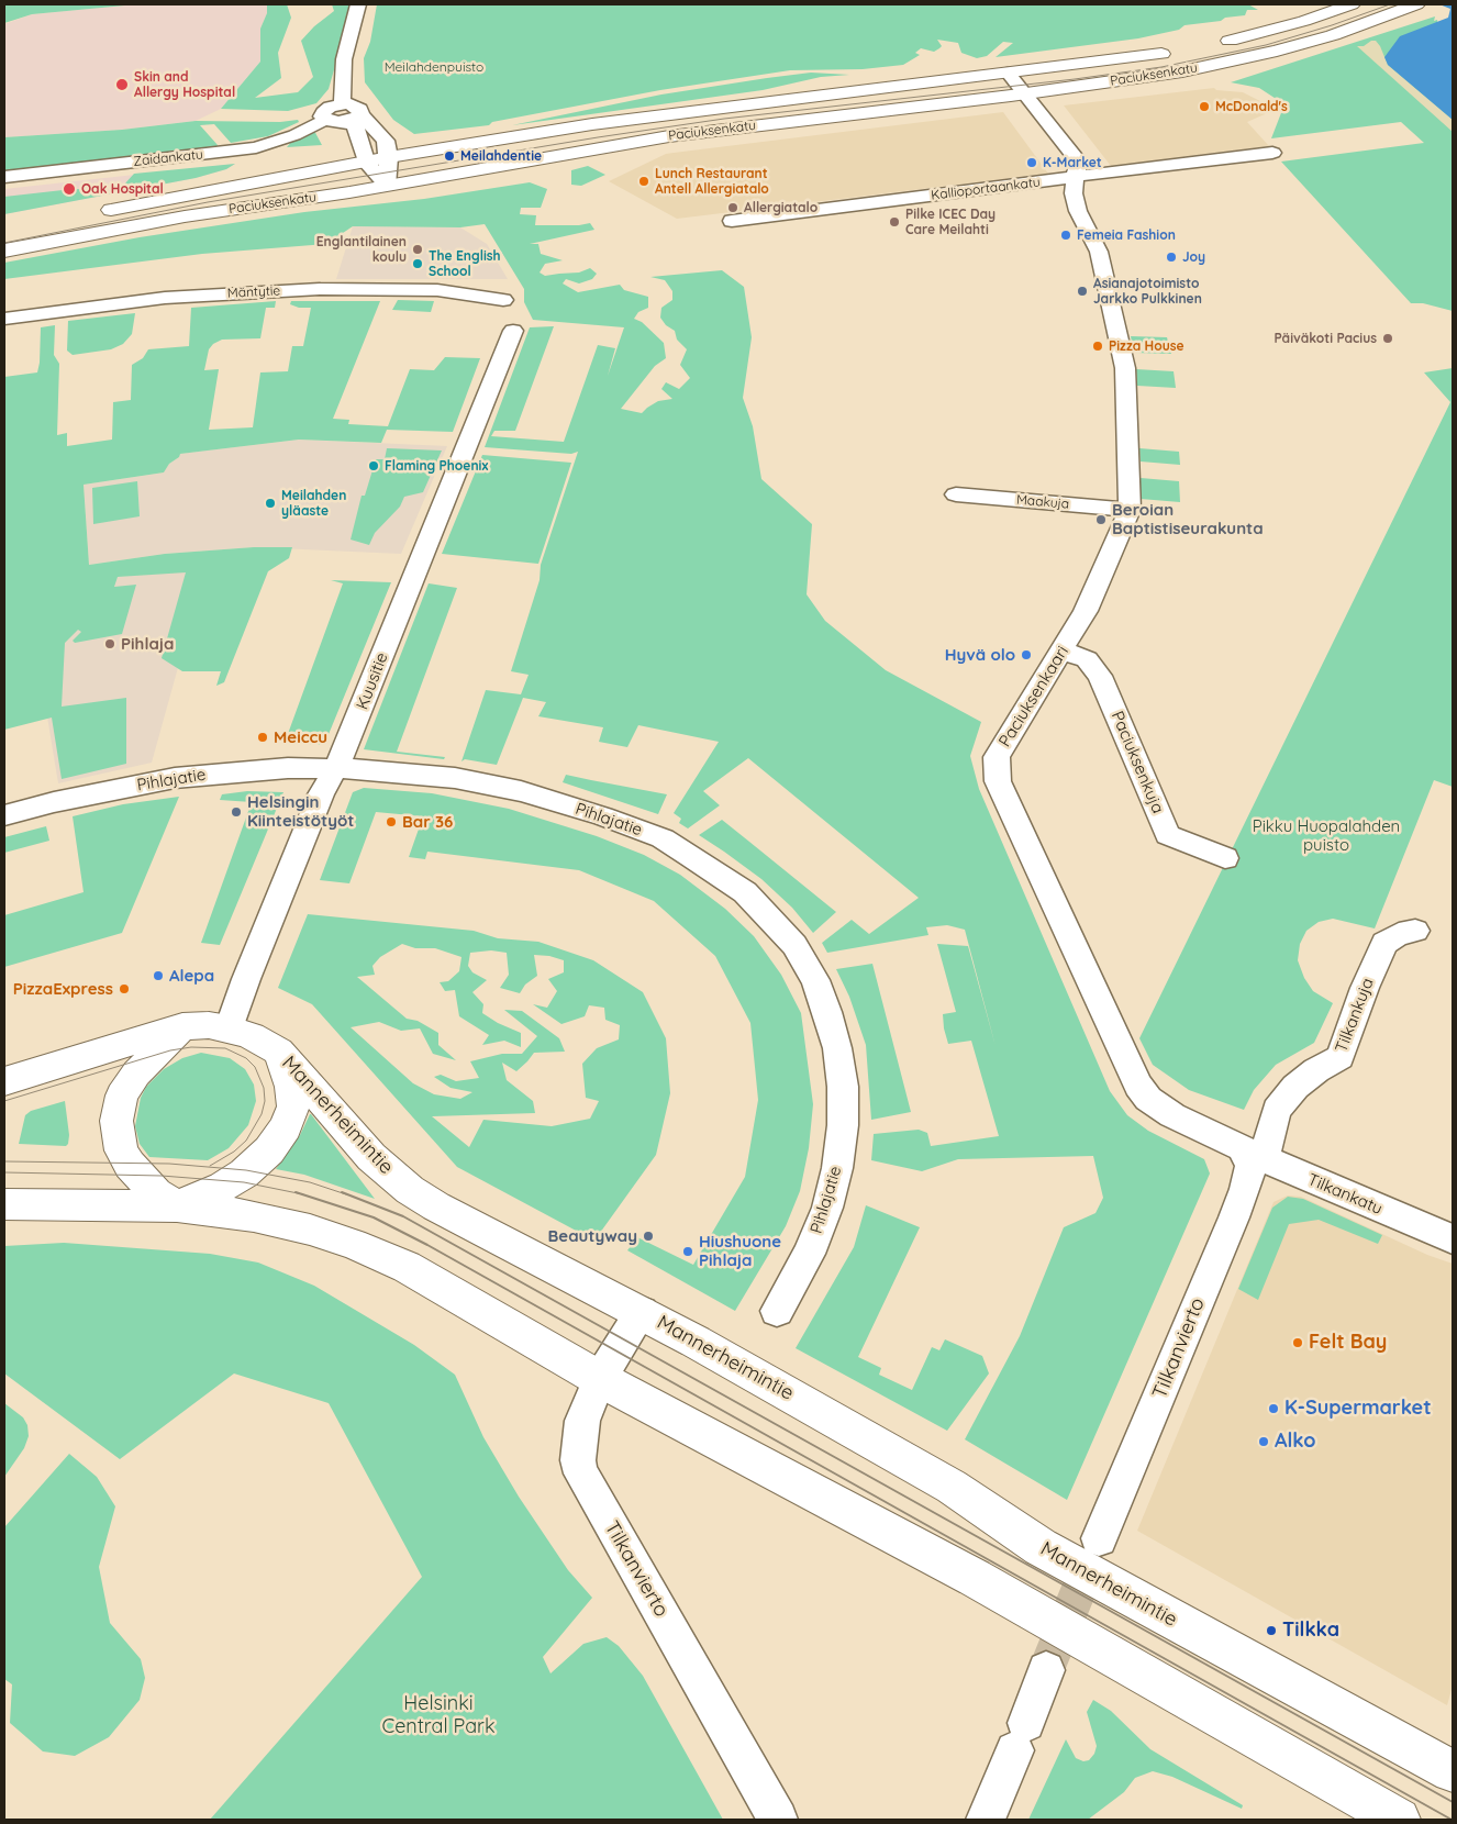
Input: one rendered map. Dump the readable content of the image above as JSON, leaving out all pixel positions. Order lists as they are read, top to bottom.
{
  "streets": {
    "main road": ["Paciuksenkatu", "Mannerheimintie"],
    "street": [
      "Zaidankatu",
      "Kallioportaankatu",
      "Mäntytie",
      "Maakuja",
      "Kuusitie",
      "Paciuksenkaari",
      "Paciuksenkuja",
      "Pihlajatie",
      "Tilkankuja",
      "Tilkankatu",
      "Tilkanvierto"
    ]
  },
  "crossings": [
    ["Paciuksenkatu", "Paciuksenkaari"],
    ["Kallioportaankatu", "Paciuksenkaari"],
    ["Maakuja", "Paciuksenkaari"],
    ["Kuusitie", "Pihlajatie"],
    ["Kuusitie", "Mannerheimintie"],
    ["Paciuksenkaari", "Paciuksenkuja"],
    ["Paciuksenkaari", "Tilkankuja"],
    ["Paciuksenkaari", "Tilkankatu"],
    ["Paciuksenkaari", "Tilkanvierto"],
    ["Tilkankuja", "Tilkankatu"],
    ["Tilkankuja", "Tilkanvierto"],
    ["Mannerheimintie", "Tilkanvierto"],
    ["Tilkankatu", "Tilkanvierto"]
  ],
  "parks": ["Meilahdenpuisto", "Pikku Huopalahden puisto", "Helsinki Central Park"],
  "places": [
    "Skin and Allergy Hospital",
    "McDonald's",
    "Meilahdentie",
    "K-Market",
    "Lunch Restaurant Antell Allergiatalo",
    "Oak Hospital",
    "Allergiatalo",
    "Pilke ICEC Day Care Meilahti",
    "Femeia Fashion",
    "Englantilainen koulu",
    "Joy",
    "The English School",
    "Asianajotoimisto Jarkko Pulkkinen",
    "Päiväkoti Pacius",
    "Pizza House",
    "Flaming Phoenix",
    "Meilahden yläaste",
    "Beroian Baptistiseurakunta",
    "Pihlaja",
    "Hyvä olo",
    "Meiccu",
    "Helsingin Kiinteistötyöt",
    "Bar 36",
    "Alepa",
    "PizzaExpress",
    "Beautyway",
    "Hiushuone Pihlaja",
    "Felt Bay",
    "K-Supermarket",
    "Alko",
    "Tilkka"
  ]
}
